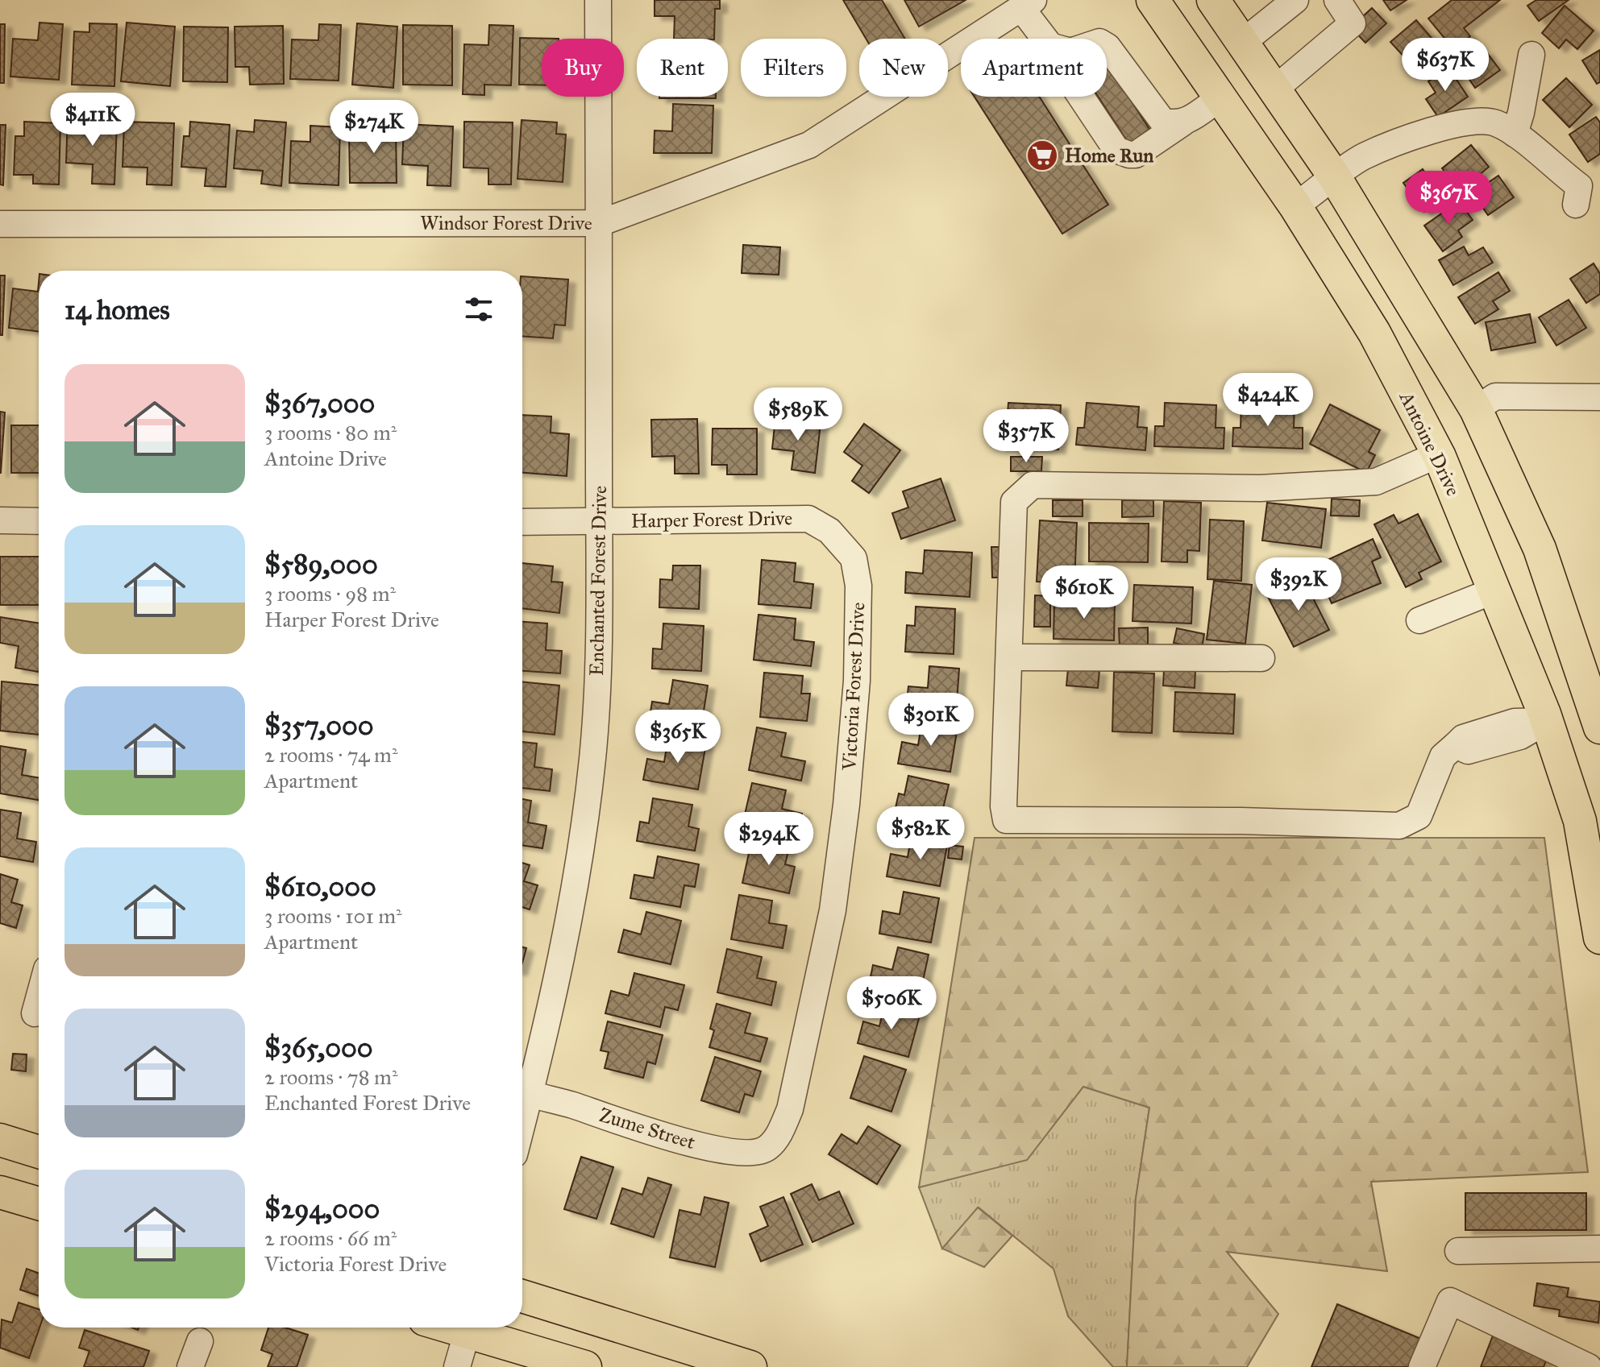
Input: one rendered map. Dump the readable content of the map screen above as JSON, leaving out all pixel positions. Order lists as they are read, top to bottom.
{
  "streets": {
    "main road": ["Antoine Drive"],
    "street": [
      "Windsor Forest Drive",
      "Harper Forest Drive",
      "Enchanted Forest Drive",
      "Victoria Forest Drive",
      "Zume Street"
    ]
  },
  "crossings": [
    ["Windsor Forest Drive", "Enchanted Forest Drive"],
    ["Harper Forest Drive", "Enchanted Forest Drive"],
    ["Harper Forest Drive", "Victoria Forest Drive"],
    ["Enchanted Forest Drive", "Zume Street"],
    ["Victoria Forest Drive", "Zume Street"]
  ],
  "places": {
    "supermarket": ["Home Run"]
  },
  "page": {
    "price": [
      "$637K",
      "$411K",
      "$274K",
      "$367K",
      "$424K",
      "$589K",
      "$357K",
      "$392K",
      "$610K",
      "$301K",
      "$365K",
      "$582K",
      "$294K",
      "$506K"
    ],
    "chip": [
      "Buy",
      "Rent",
      "Filters",
      "New",
      "Apartment"
    ],
    "heading": "14 homes",
    "list": [
      {
        "name": "$367,000",
        "note": "3 rooms · 80 m² · Antoine Drive"
      },
      {
        "name": "$589,000",
        "note": "3 rooms · 98 m² · Harper Forest Drive"
      },
      {
        "name": "$357,000",
        "note": "2 rooms · 74 m² · Apartment"
      },
      {
        "name": "$610,000",
        "note": "3 rooms · 101 m² · Apartment"
      },
      {
        "name": "$365,000",
        "note": "2 rooms · 78 m² · Enchanted Forest Drive"
      },
      {
        "name": "$294,000",
        "note": "2 rooms · 66 m² · Victoria Forest Drive"
      }
    ]
  }
}
